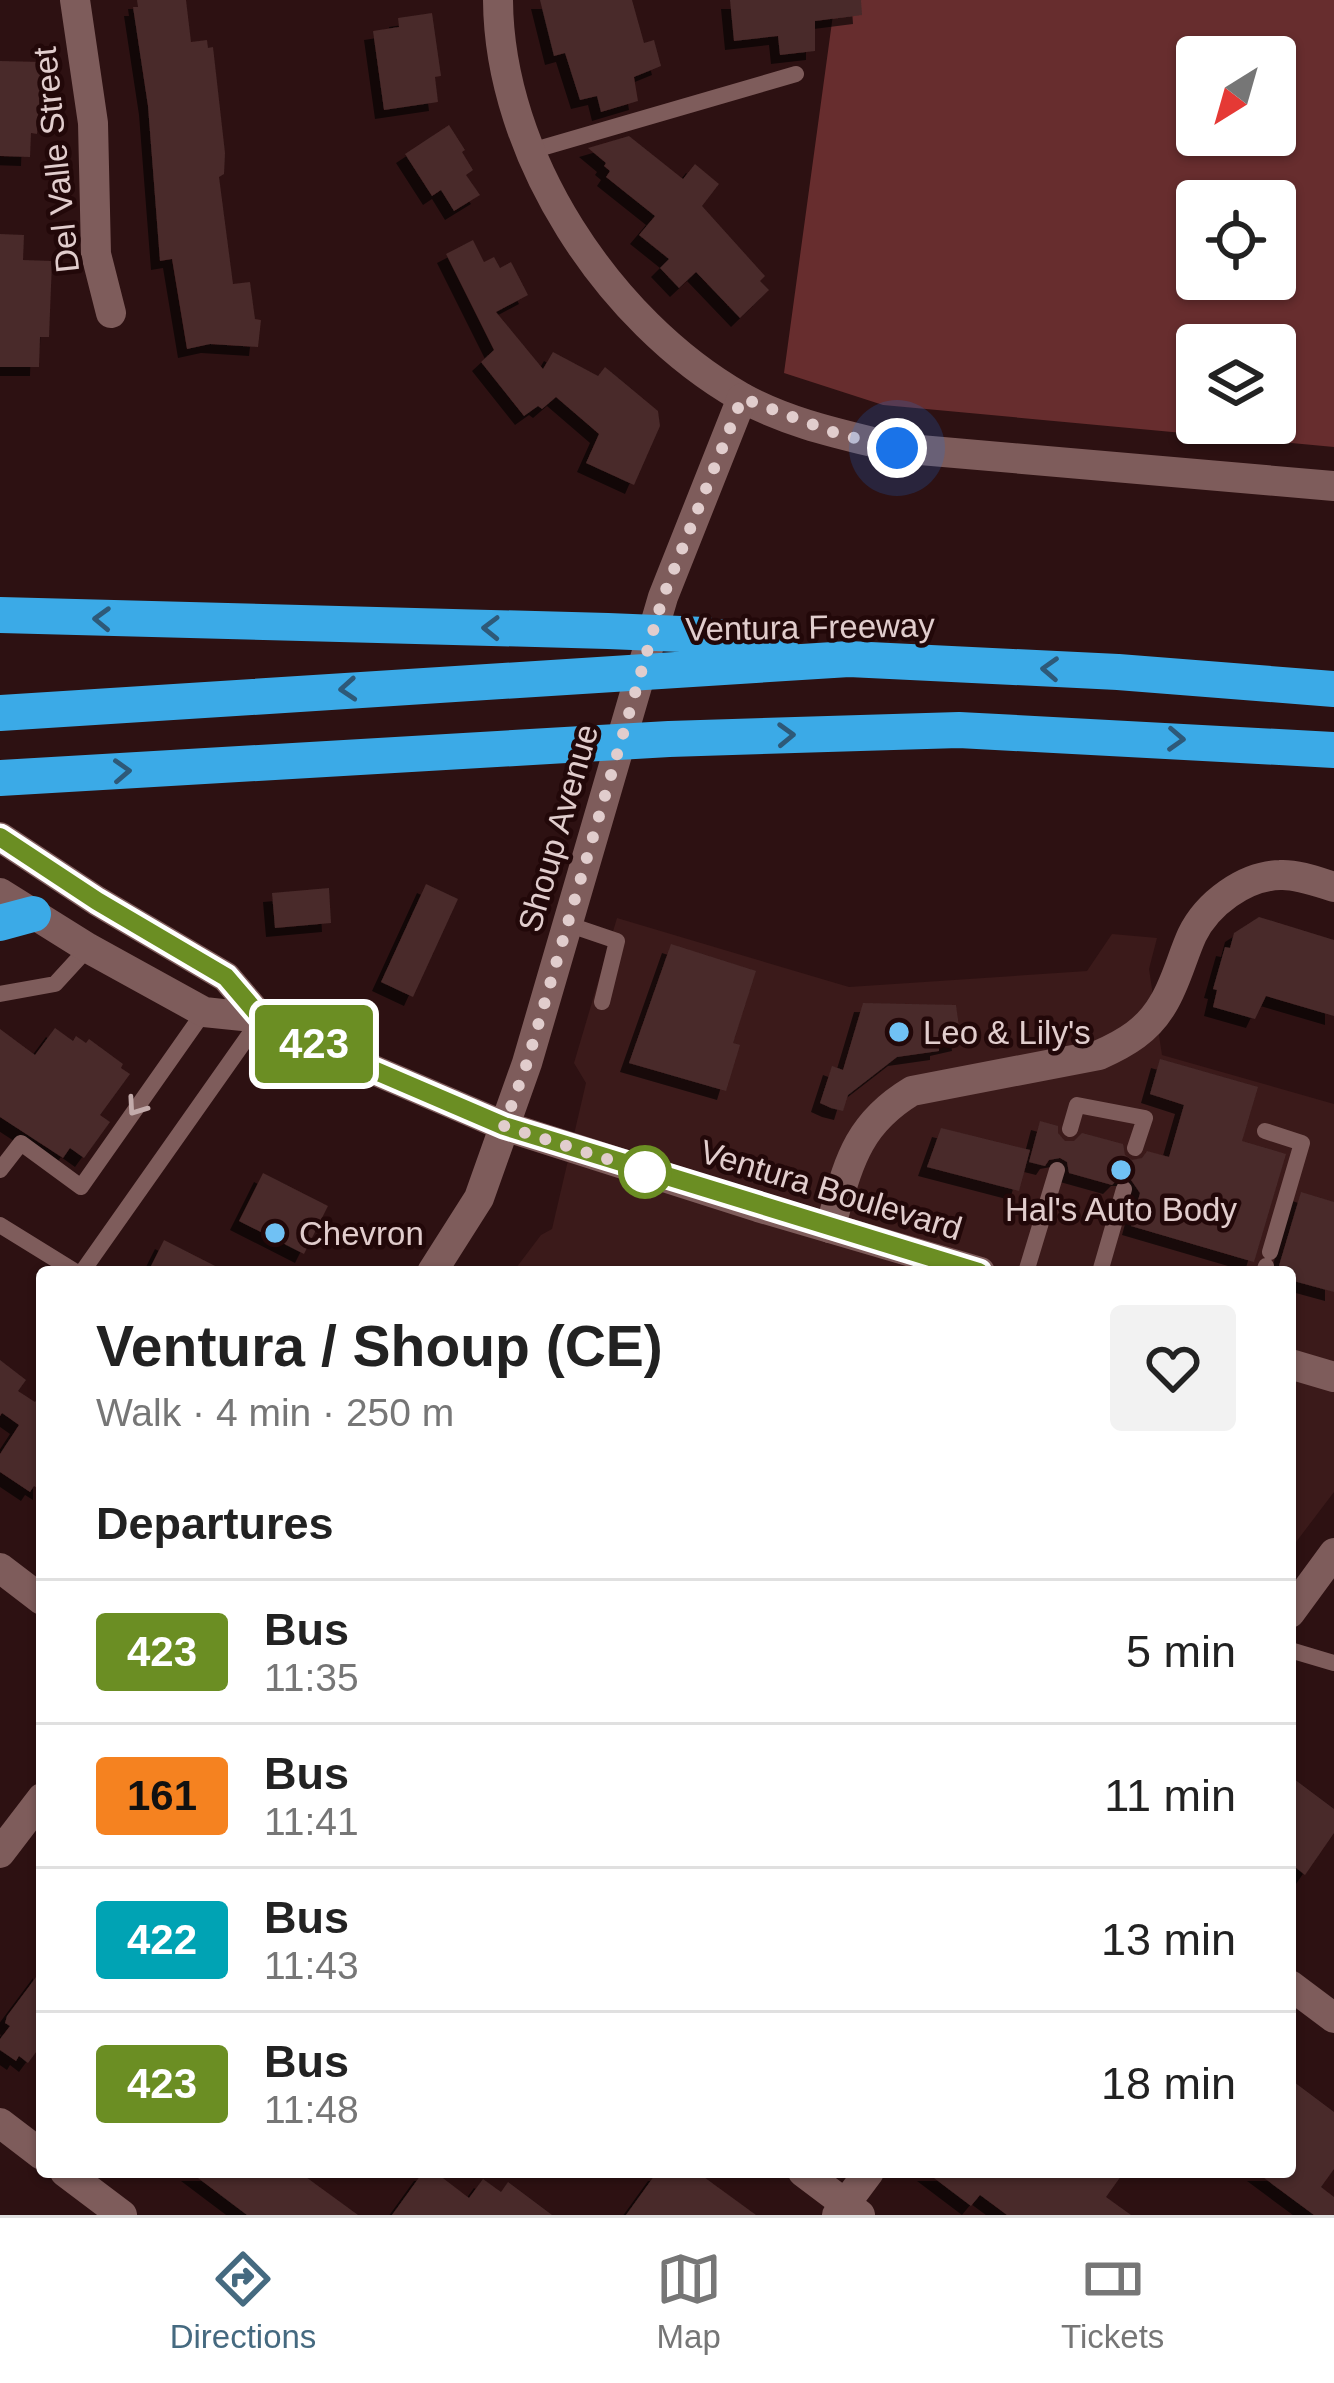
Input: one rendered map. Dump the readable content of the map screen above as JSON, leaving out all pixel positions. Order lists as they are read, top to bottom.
{
  "streets": {
    "highway": ["Ventura Freeway"],
    "street": ["Del Valle Street", "Shoup Avenue", "Ventura Boulevard"]
  },
  "crossings": [
    ["Shoup Avenue", "Ventura Boulevard"]
  ],
  "places": ["Leo & Lily's", "Hal's Auto Body", "Chevron"],
  "lines": ["bus line 423"],
  "north": "bottom left",
  "page": {
    "on_map": "423",
    "heading": [
      ["Ventura / Shoup (CE)", "Walk · 4 min · 250 m"],
      "Departures"
    ],
    "list": [
      {
        "mark": "423",
        "name": "Bus",
        "note": "11:35",
        "value": "5 min"
      },
      {
        "mark": "161",
        "name": "Bus",
        "note": "11:41",
        "value": "11 min"
      },
      {
        "mark": "422",
        "name": "Bus",
        "note": "11:43",
        "value": "13 min"
      },
      {
        "mark": "423",
        "name": "Bus",
        "note": "11:48",
        "value": "18 min"
      }
    ],
    "tabs": ["Directions", "Map", "Tickets"]
  }
}
